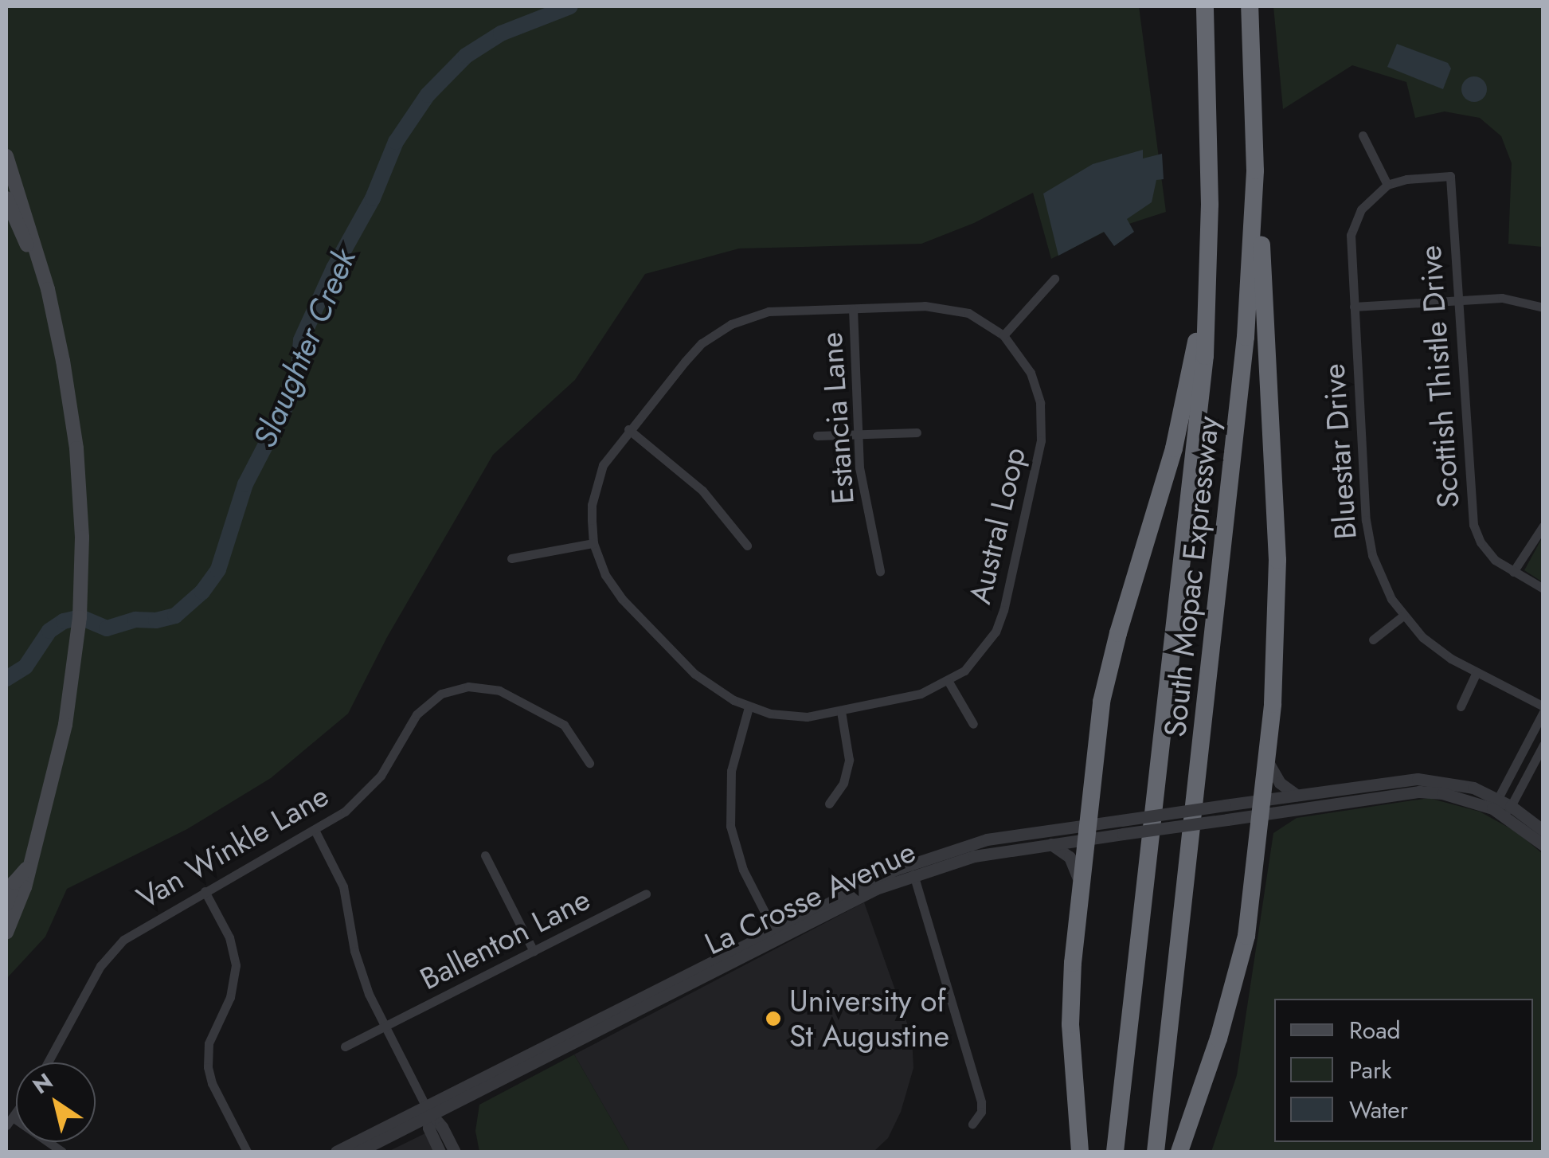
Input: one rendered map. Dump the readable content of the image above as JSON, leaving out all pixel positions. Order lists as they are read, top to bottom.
{
  "streets": {
    "highway": ["South Mopac Expressway"],
    "street": [
      "Scottish Thistle Drive",
      "Estancia Lane",
      "Bluestar Drive",
      "Austral Loop",
      "Van Winkle Lane",
      "La Crosse Avenue",
      "Ballenton Lane"
    ]
  },
  "crossings": [
    ["Scottish Thistle Drive", "Bluestar Drive"],
    ["Estancia Lane", "Austral Loop"]
  ],
  "water": ["Slaughter Creek"],
  "places": ["University of St Augustine"],
  "legend": ["Road", "Park", "Water"],
  "north": "top left"
}
